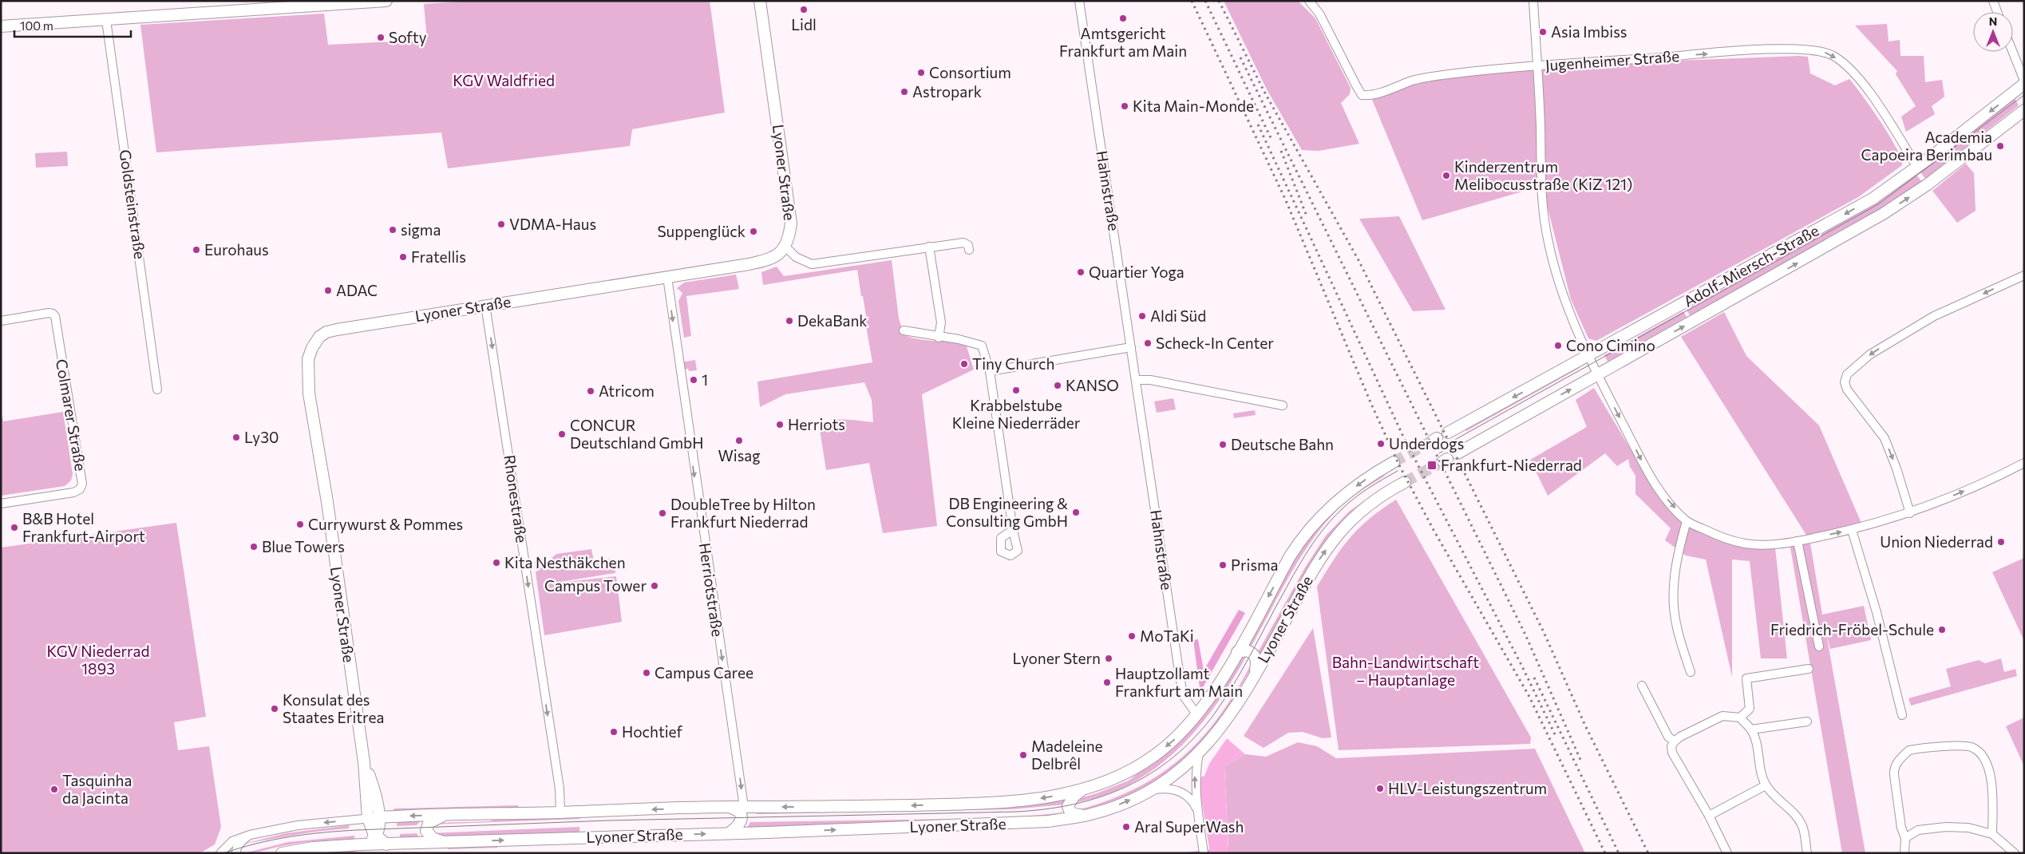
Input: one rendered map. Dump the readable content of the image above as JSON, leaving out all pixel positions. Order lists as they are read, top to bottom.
{
  "streets": {
    "main road": ["Lyoner Straße", "Adolf-Miersch-Straße"],
    "street": [
      "Jugenheimer Straße",
      "Hahnstraße",
      "Goldsteinstraße",
      "Colmarer Straße",
      "Rhonestraße",
      "Herriotstraße"
    ]
  },
  "crossings": [
    ["Jugenheimer Straße", "Adolf-Miersch-Straße"],
    ["Lyoner Straße", "Hahnstraße"],
    ["Lyoner Straße", "Rhonestraße"],
    ["Lyoner Straße", "Herriotstraße"]
  ],
  "one_way": ["Jugenheimer Straße", "Rhonestraße", "Herriotstraße"],
  "parks": ["KGV Waldfried", "KGV Niederrad 1893", "Bahn-Landwirtschaft – Hauptanlage"],
  "places": {
    "other": [
      "Lidl",
      "Amtsgericht Frankfurt am Main",
      "Asia Imbiss",
      "Softy",
      "Consortium",
      "Astropark",
      "Kita Main-Monde",
      "Academia Capoeira Berimbau",
      "Kinderzentrum Melibocusstraße (KiZ 121)",
      "VDMA-Haus",
      "sigma",
      "Suppenglück",
      "Eurohaus",
      "Fratellis",
      "Quartier Yoga",
      "ADAC",
      "Aldi Süd",
      "DekaBank",
      "Scheck-In Center",
      "Cono Cimino",
      "Tiny Church",
      "1",
      "KANSO",
      "Krabbelstube Kleine Niederräder",
      "Atricom",
      "Herriots",
      "CONCUR Deutschland GmbH",
      "Ly30",
      "Wisag",
      "Underdogs",
      "Deutsche Bahn",
      "DB Engineering & Consulting GmbH",
      "DoubleTree by Hilton Frankfurt Niederrad",
      "Currywurst & Pommes",
      "B&B Hotel Frankfurt-Airport",
      "Union Niederrad",
      "Blue Towers",
      "Kita Nesthäkchen",
      "Prisma",
      "Campus Tower",
      "Friedrich-Fröbel-Schule",
      "MoTaKi",
      "Lyoner Stern",
      "Campus Caree",
      "Hauptzollamt Frankfurt am Main",
      "Konsulat des Staates Eritrea",
      "Hochtief",
      "Madeleine Delbrêl",
      "HLV-Leistungszentrum",
      "Tasquinha da Jacinta",
      "Aral SuperWash"
    ],
    "transit": ["Frankfurt-Niederrad"]
  },
  "scale_bar": "100 m",
  "north": "top"
}
